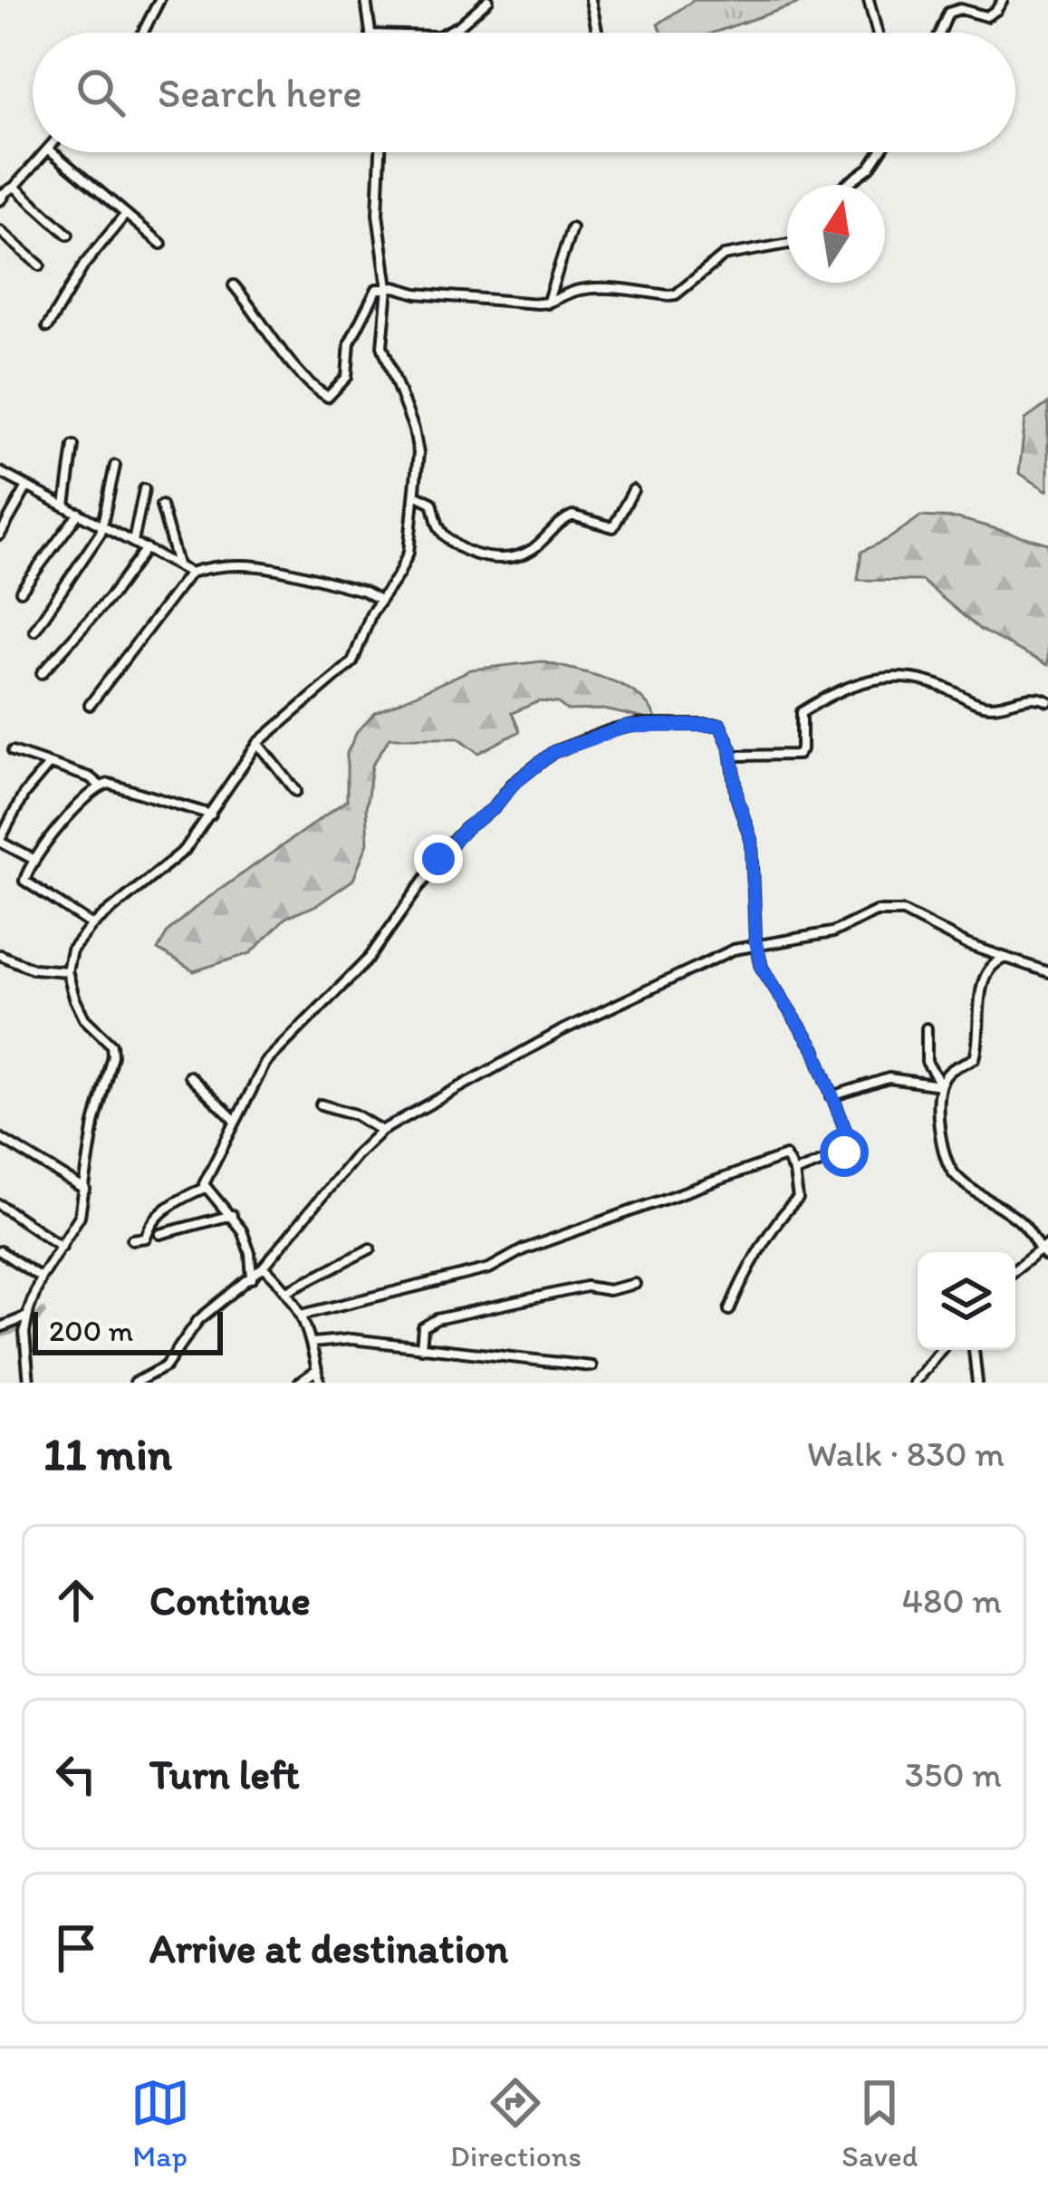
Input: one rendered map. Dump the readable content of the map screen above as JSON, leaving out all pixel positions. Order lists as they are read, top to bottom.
{
  "scale_bar": "200 m",
  "north": "top",
  "page": {
    "search": "Search here",
    "scale": "200 m",
    "heading": ["11 min", "Walk · 830 m"],
    "list": [
      ["Continue", "480 m"],
      ["Turn left", "350 m"],
      "Arrive at destination"
    ],
    "nav": ["Map", "Directions", "Saved"]
  }
}
